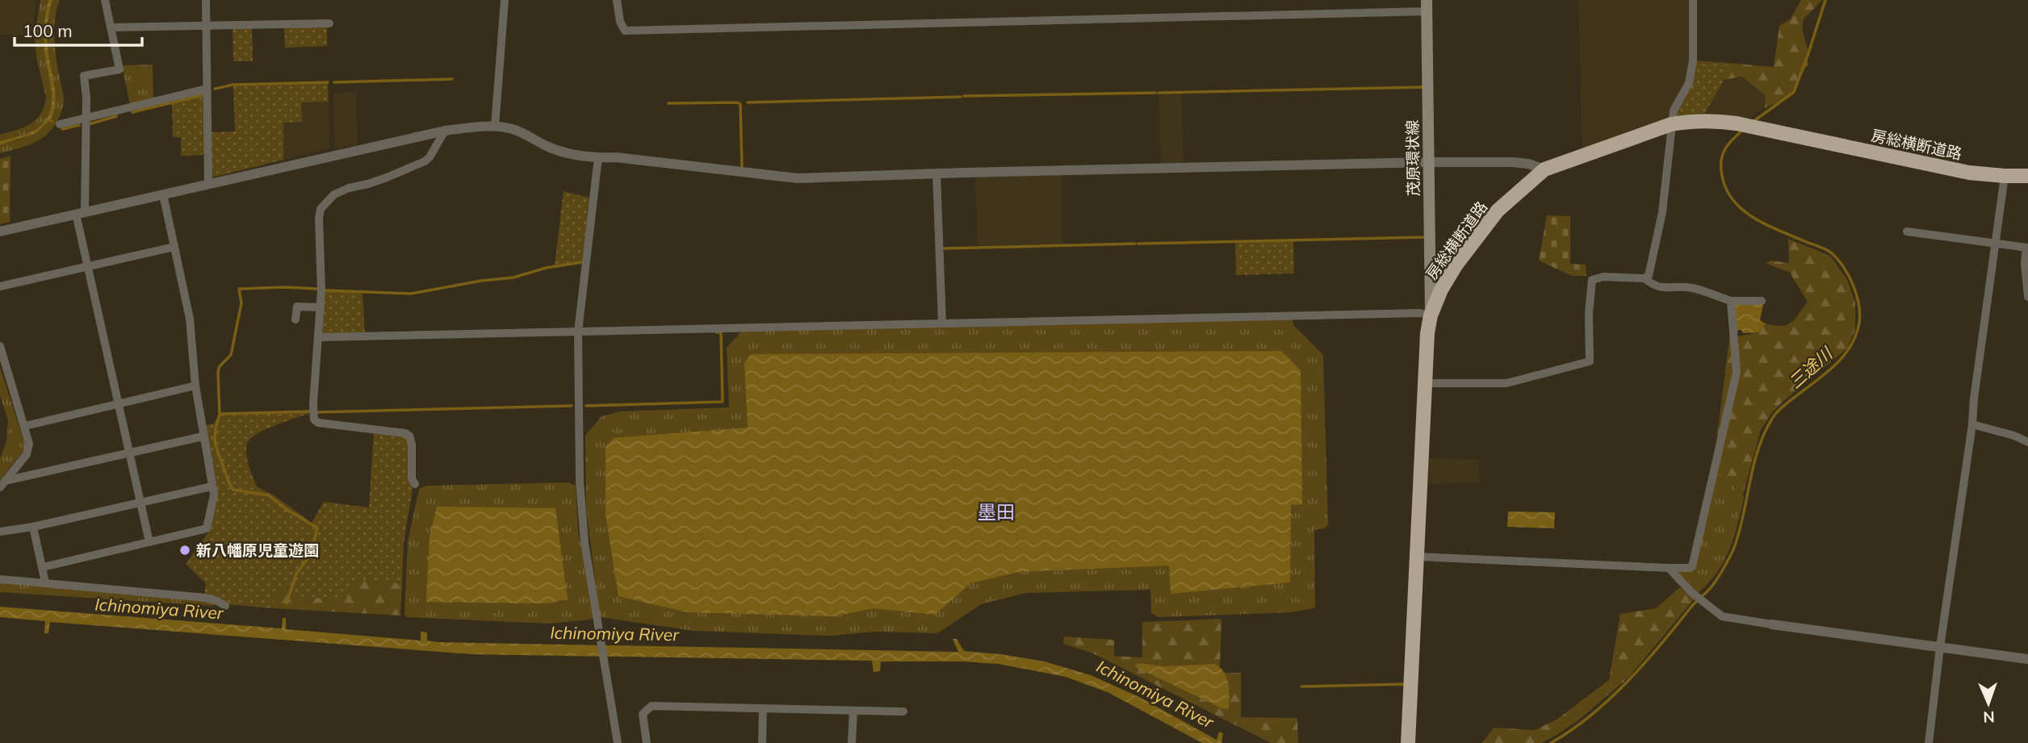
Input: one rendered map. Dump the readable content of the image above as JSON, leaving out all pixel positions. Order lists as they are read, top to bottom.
{
  "streets": {
    "highway": ["房総横断道路"],
    "main road": ["茂原環状線"]
  },
  "crossings": [
    ["房総横断道路", "茂原環状線"]
  ],
  "districts": ["墨田"],
  "water": ["三途川", "Ichinomiya River"],
  "places": ["新八幡原児童遊園"],
  "scale_bar": "100 m",
  "north": "bottom"
}
